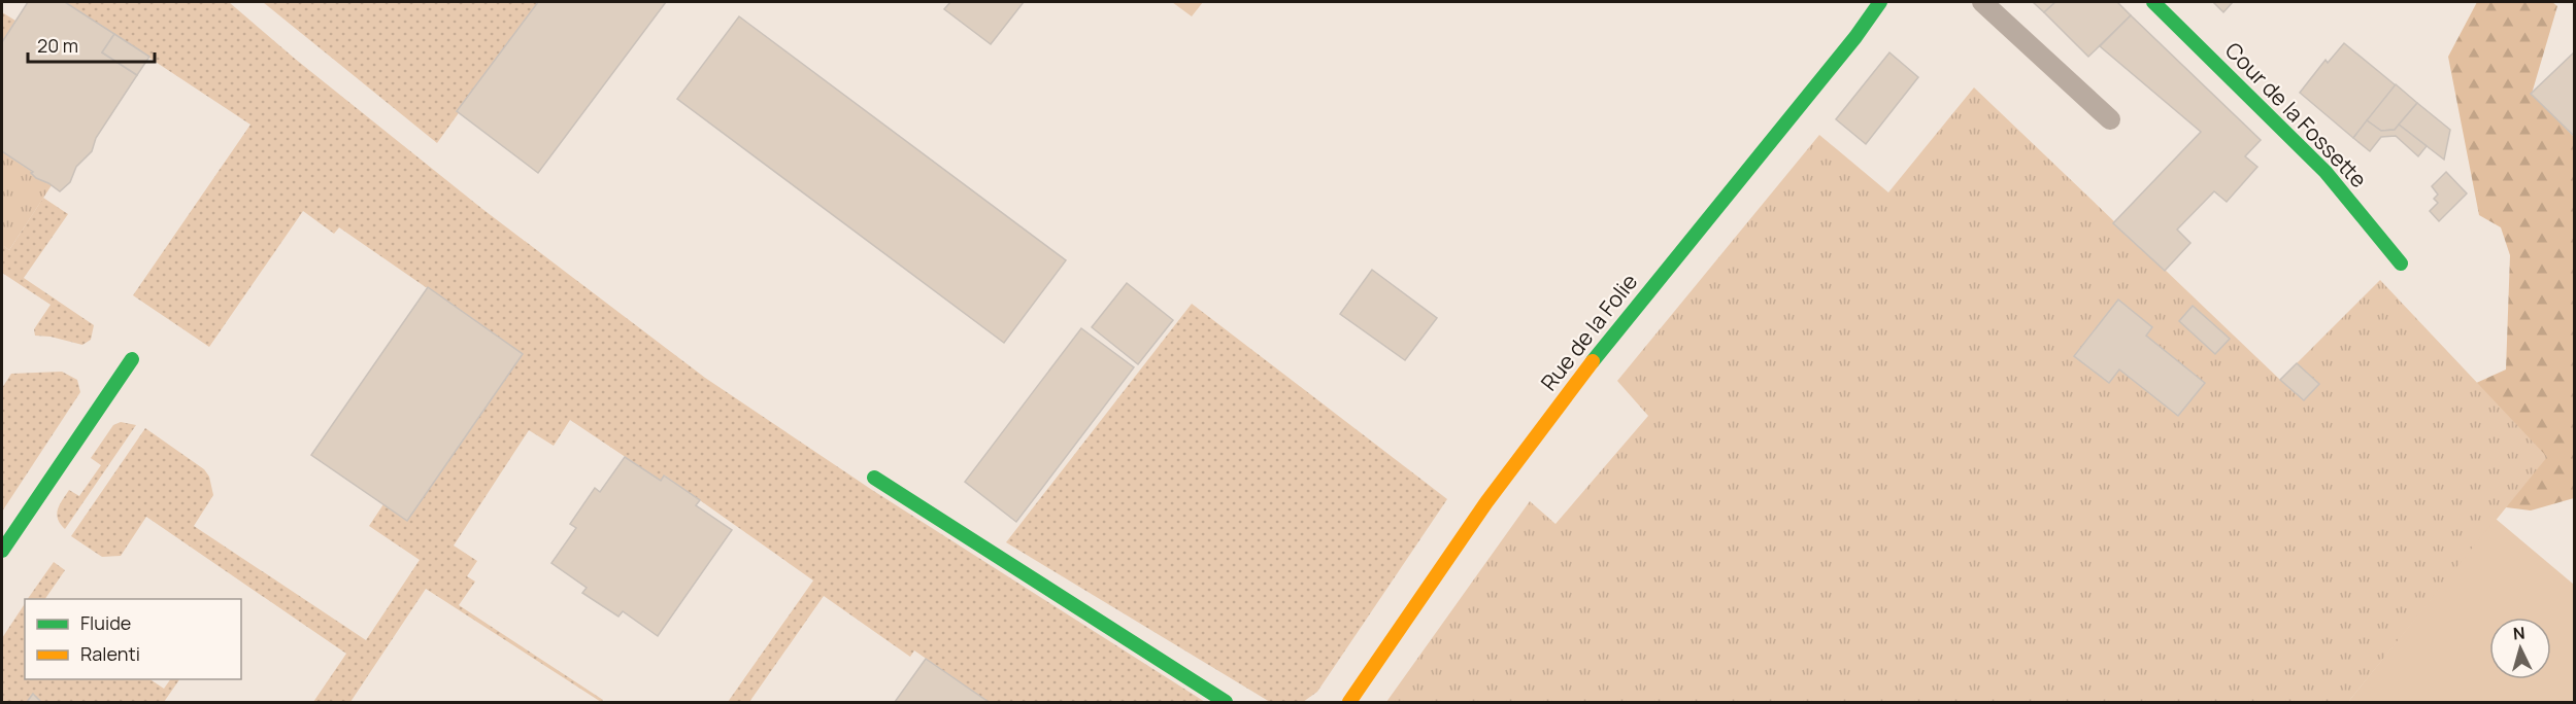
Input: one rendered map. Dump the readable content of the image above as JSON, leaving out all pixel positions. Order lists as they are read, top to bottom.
{
  "streets": {
    "street": ["Cour de la Fossette", "Rue de la Folie"]
  },
  "legend": ["Fluide", "Ralenti"],
  "scale_bar": "20 m",
  "north": "top"
}
